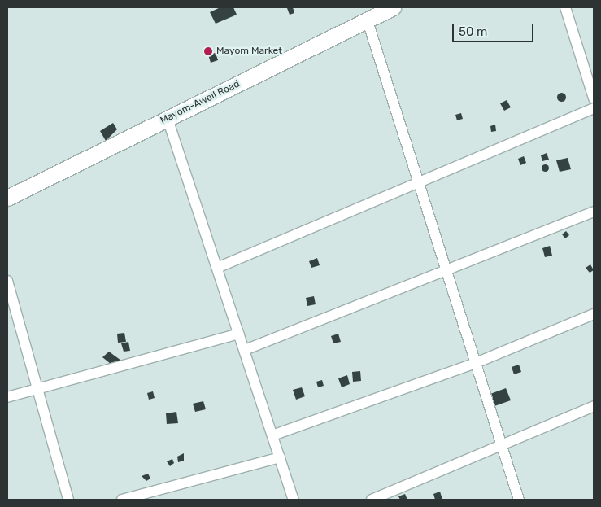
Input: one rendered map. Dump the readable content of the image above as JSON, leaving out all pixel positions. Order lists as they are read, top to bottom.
{
  "streets": {
    "main road": ["Mayom-Aweil Road"]
  },
  "places": ["Mayom Market"],
  "scale_bar": "50 m"
}
